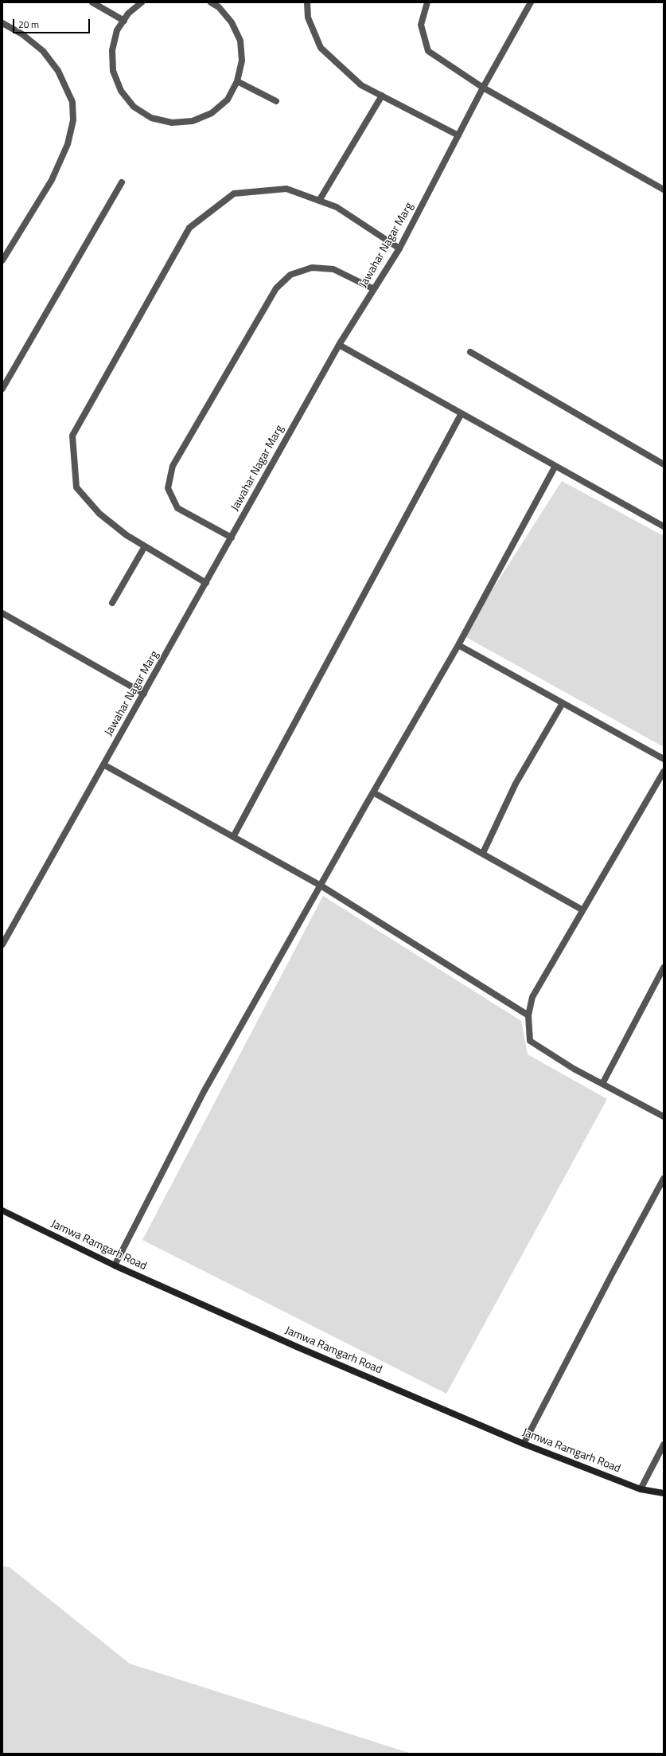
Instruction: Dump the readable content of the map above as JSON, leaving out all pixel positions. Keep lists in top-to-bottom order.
{
  "streets": {
    "main road": ["Jamwa Ramgarh Road"],
    "street": ["Jawahar Nagar Marg"]
  },
  "scale_bar": "20 m"
}
